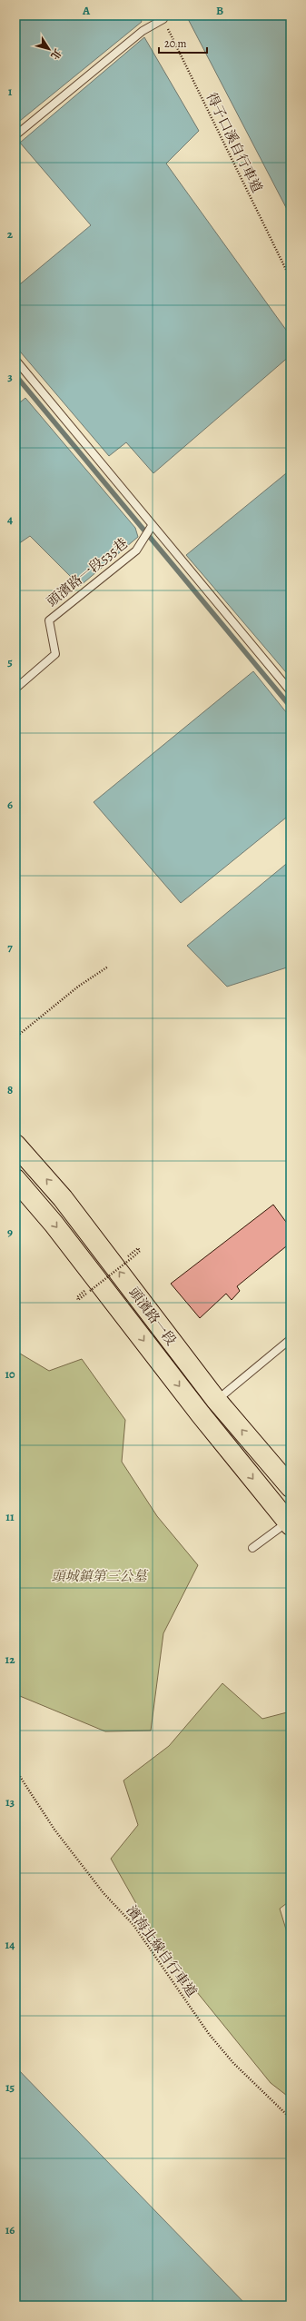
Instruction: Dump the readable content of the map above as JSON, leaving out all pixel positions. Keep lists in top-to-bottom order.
{
  "streets": {
    "main road": ["頭濱路一段"],
    "lane": ["頭濱路一段535巷"],
    "path": ["得子口溪自行車道", "濱海北線自行車道"]
  },
  "parks": ["頭城鎮第三公墓"],
  "scale_bar": "20 m",
  "north": "bottom right",
  "grid": {
    "columns": ["A", "B"],
    "rows": [
      "1",
      "2",
      "3",
      "4",
      "5",
      "6",
      "7",
      "8",
      "9",
      "10",
      "11",
      "12",
      "13",
      "14",
      "15",
      "16"
    ]
  }
}
